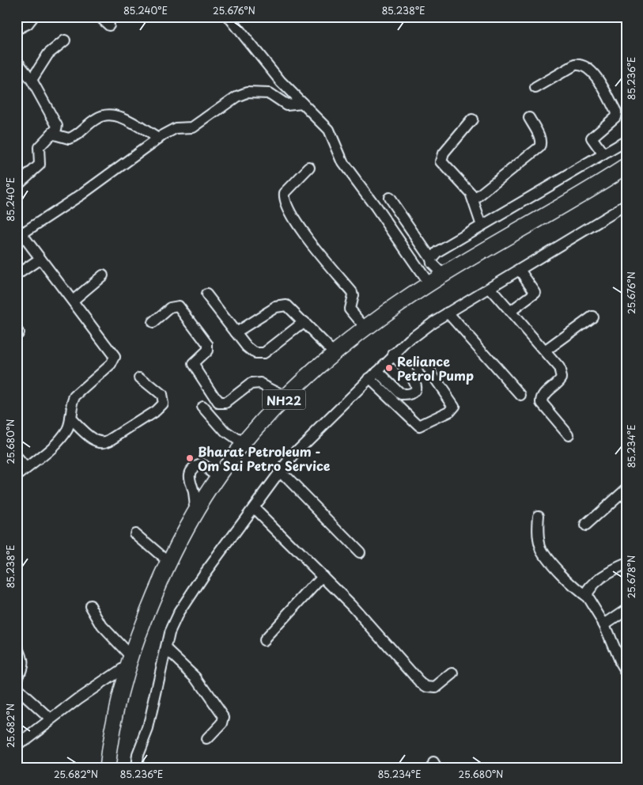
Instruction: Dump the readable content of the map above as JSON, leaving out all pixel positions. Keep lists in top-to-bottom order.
{
  "streets": {
    "highway": ["NH22"]
  },
  "places": ["Reliance Petrol Pump", "Bharat Petroleum - Om Sai Petro Service"],
  "coordinates": [
    "85.240°E",
    "25.676°N",
    "85.238°E",
    "85.236°E",
    "25.680°N",
    "85.234°E",
    "25.678°N",
    "25.682°N"
  ]
}
